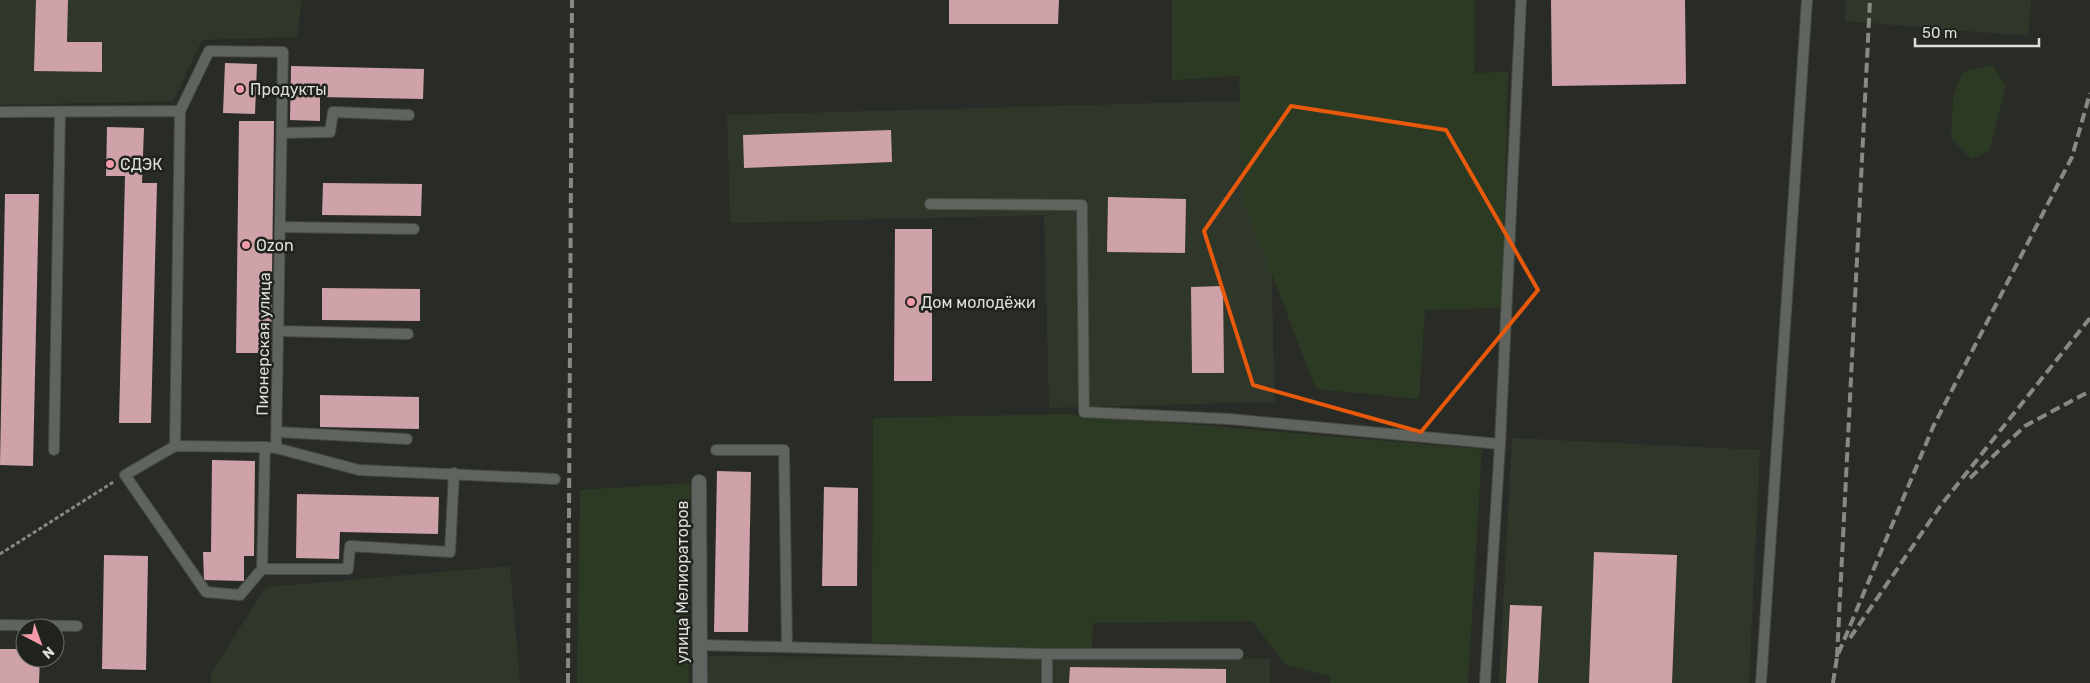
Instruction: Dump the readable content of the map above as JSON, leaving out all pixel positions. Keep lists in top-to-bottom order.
{
  "streets": {
    "street": ["улица Мелиораторов"],
    "lane": ["Пионерская улица"]
  },
  "places": [
    "Продукты",
    "СДЭК",
    "Ozon",
    "Дом молодёжи"
  ],
  "scale_bar": "50 m",
  "north": "bottom right"
}
